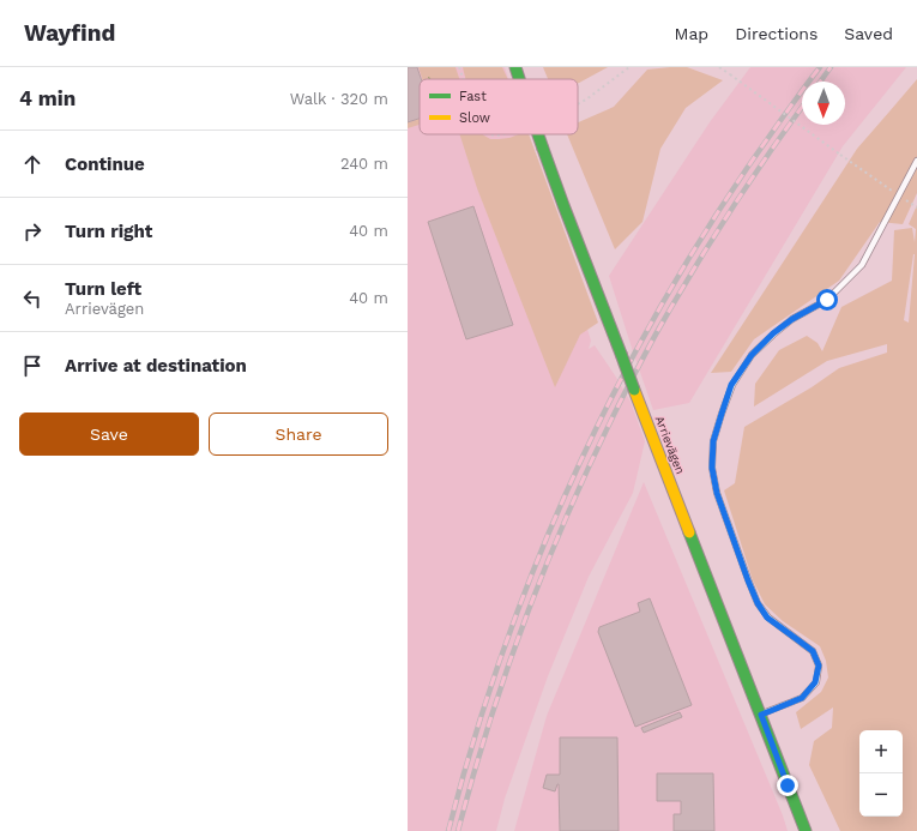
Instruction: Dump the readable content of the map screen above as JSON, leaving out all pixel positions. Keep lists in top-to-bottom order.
{
  "streets": {
    "main road": ["Arrievägen"]
  },
  "legend": ["Fast", "Slow"],
  "north": "bottom",
  "page": {
    "header": "Wayfind",
    "nav": ["Map", "Directions", "Saved"],
    "heading": ["4 min", "Walk · 320 m"],
    "list": [
      ["Continue", "240 m"],
      ["Turn right", "40 m"],
      ["Turn left", "Arrievägen", "40 m"],
      "Arrive at destination"
    ],
    "buttons": ["Save", "Share"],
    "map_buttons": ["+", "−"]
  }
}
